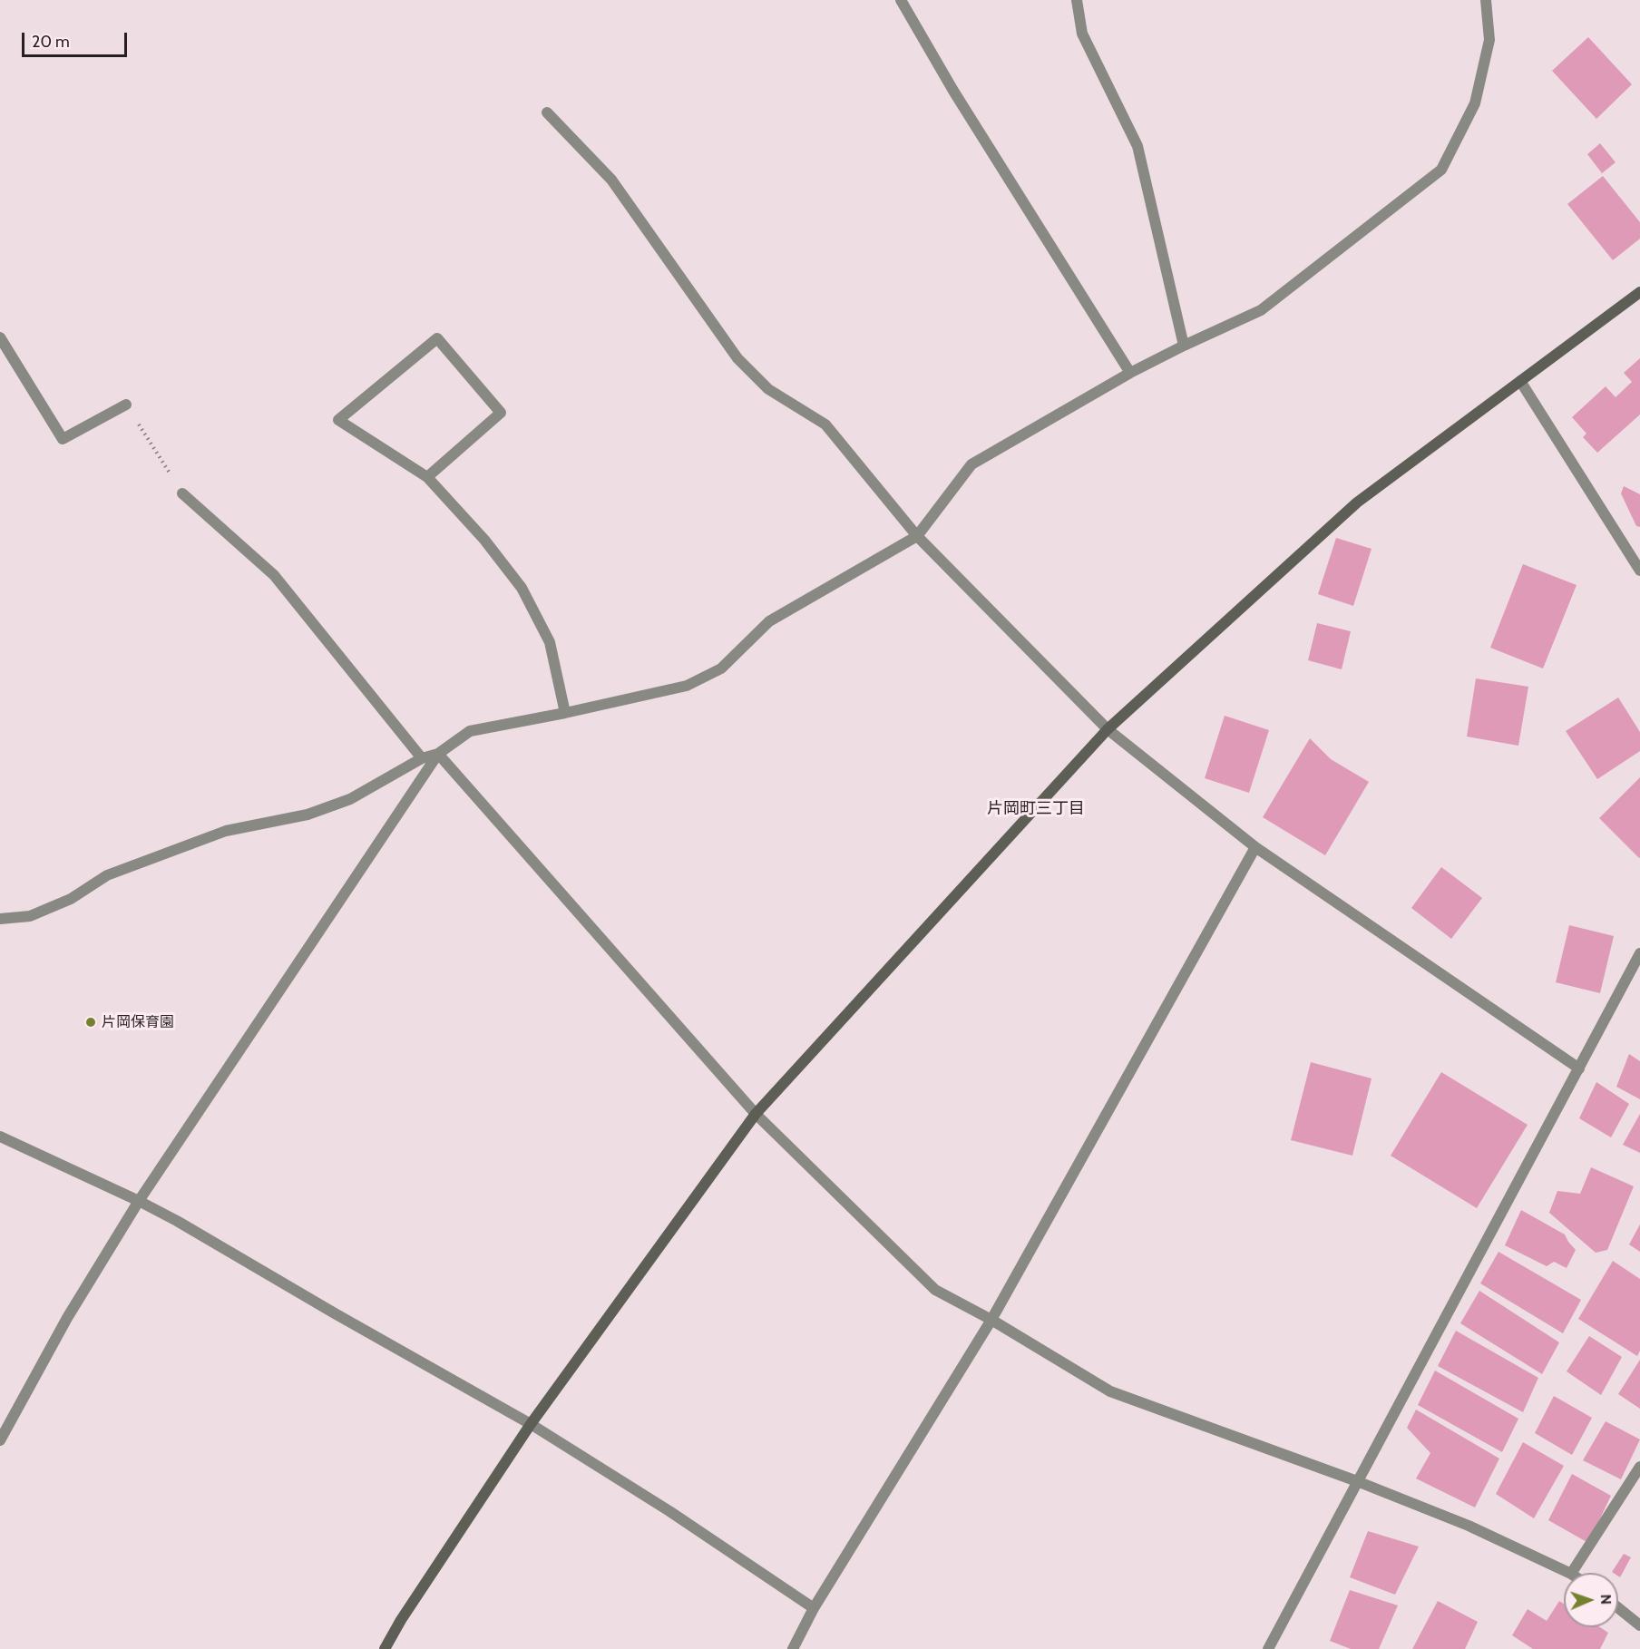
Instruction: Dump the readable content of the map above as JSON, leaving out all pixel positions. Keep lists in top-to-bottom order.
{
  "districts": ["片岡町三丁目"],
  "places": ["片岡保育園"],
  "scale_bar": "20 m",
  "north": "right"
}
